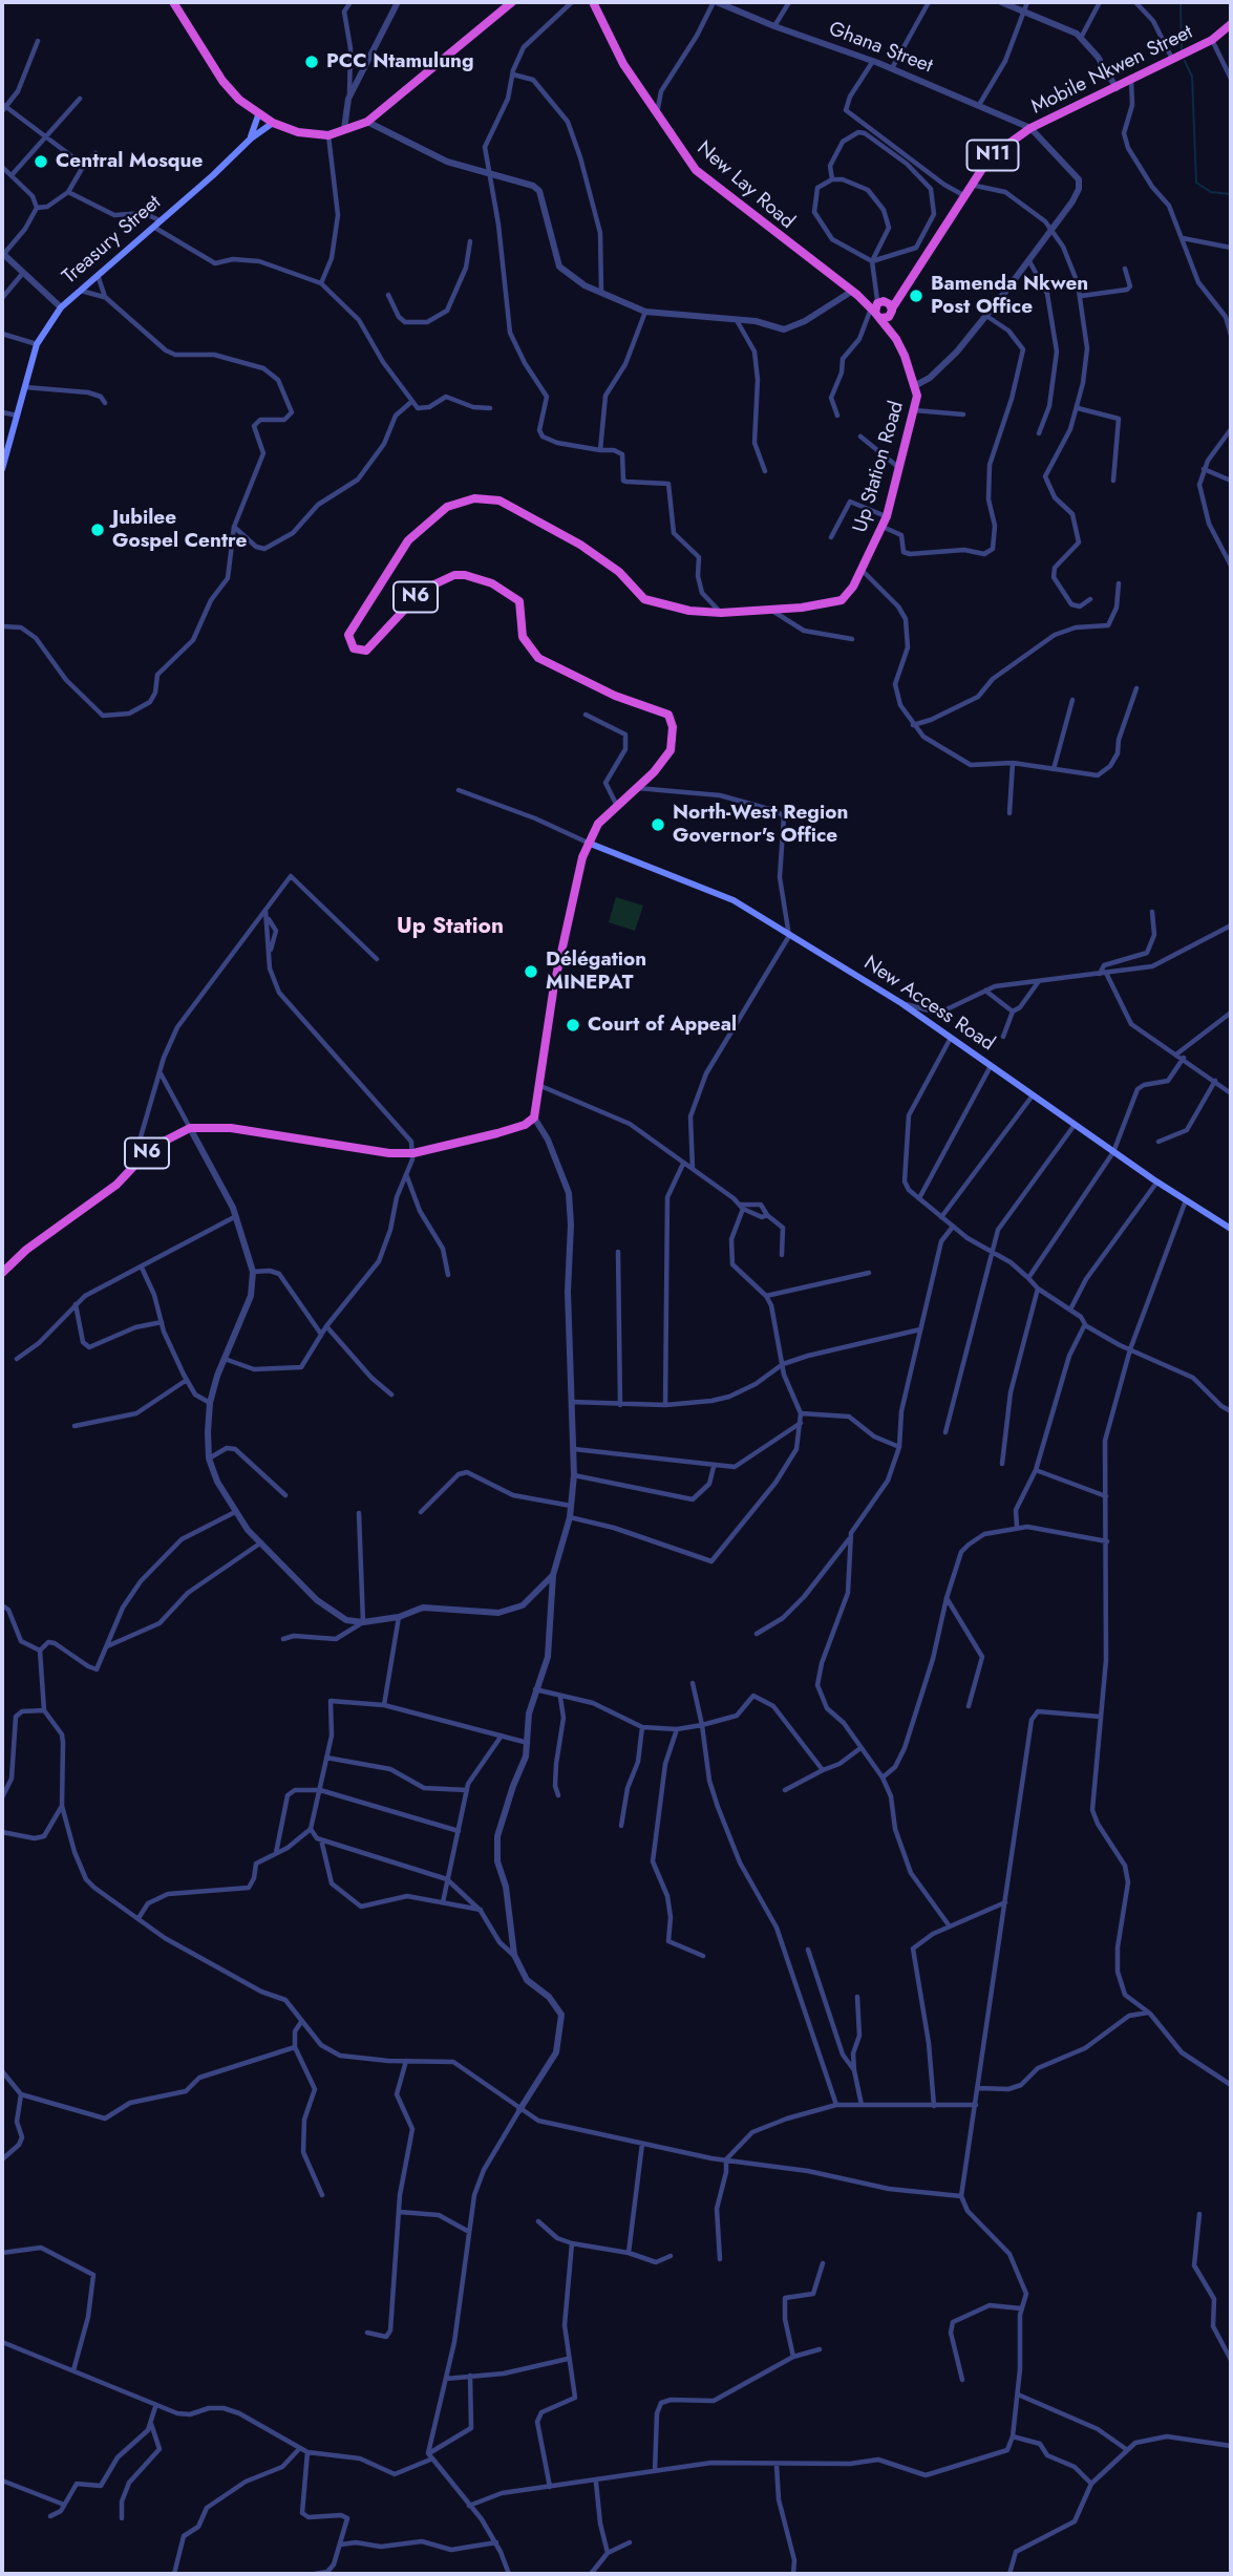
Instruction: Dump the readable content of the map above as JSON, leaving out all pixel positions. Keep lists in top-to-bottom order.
{
  "streets": {
    "highway": [
      "Mobile Nkwen Street",
      "N11",
      "New Lay Road",
      "Up Station Road",
      "N6"
    ],
    "main road": ["Treasury Street", "New Access Road"],
    "street": ["Ghana Street"]
  },
  "crossings": [
    ["Ghana Street", "Mobile Nkwen Street"],
    ["Mobile Nkwen Street", "N11"],
    ["N11", "N6"],
    ["New Lay Road", "N6"],
    ["Up Station Road", "N6"],
    ["Up Station Road", "New Access Road"]
  ],
  "districts": ["Up Station"],
  "places": [
    "PCC Ntamulung",
    "Central Mosque",
    "Bamenda Nkwen Post Office",
    "Jubilee Gospel Centre",
    "North-West Region Governor's Office",
    "Délégation MINEPAT",
    "Court of Appeal"
  ]
}
